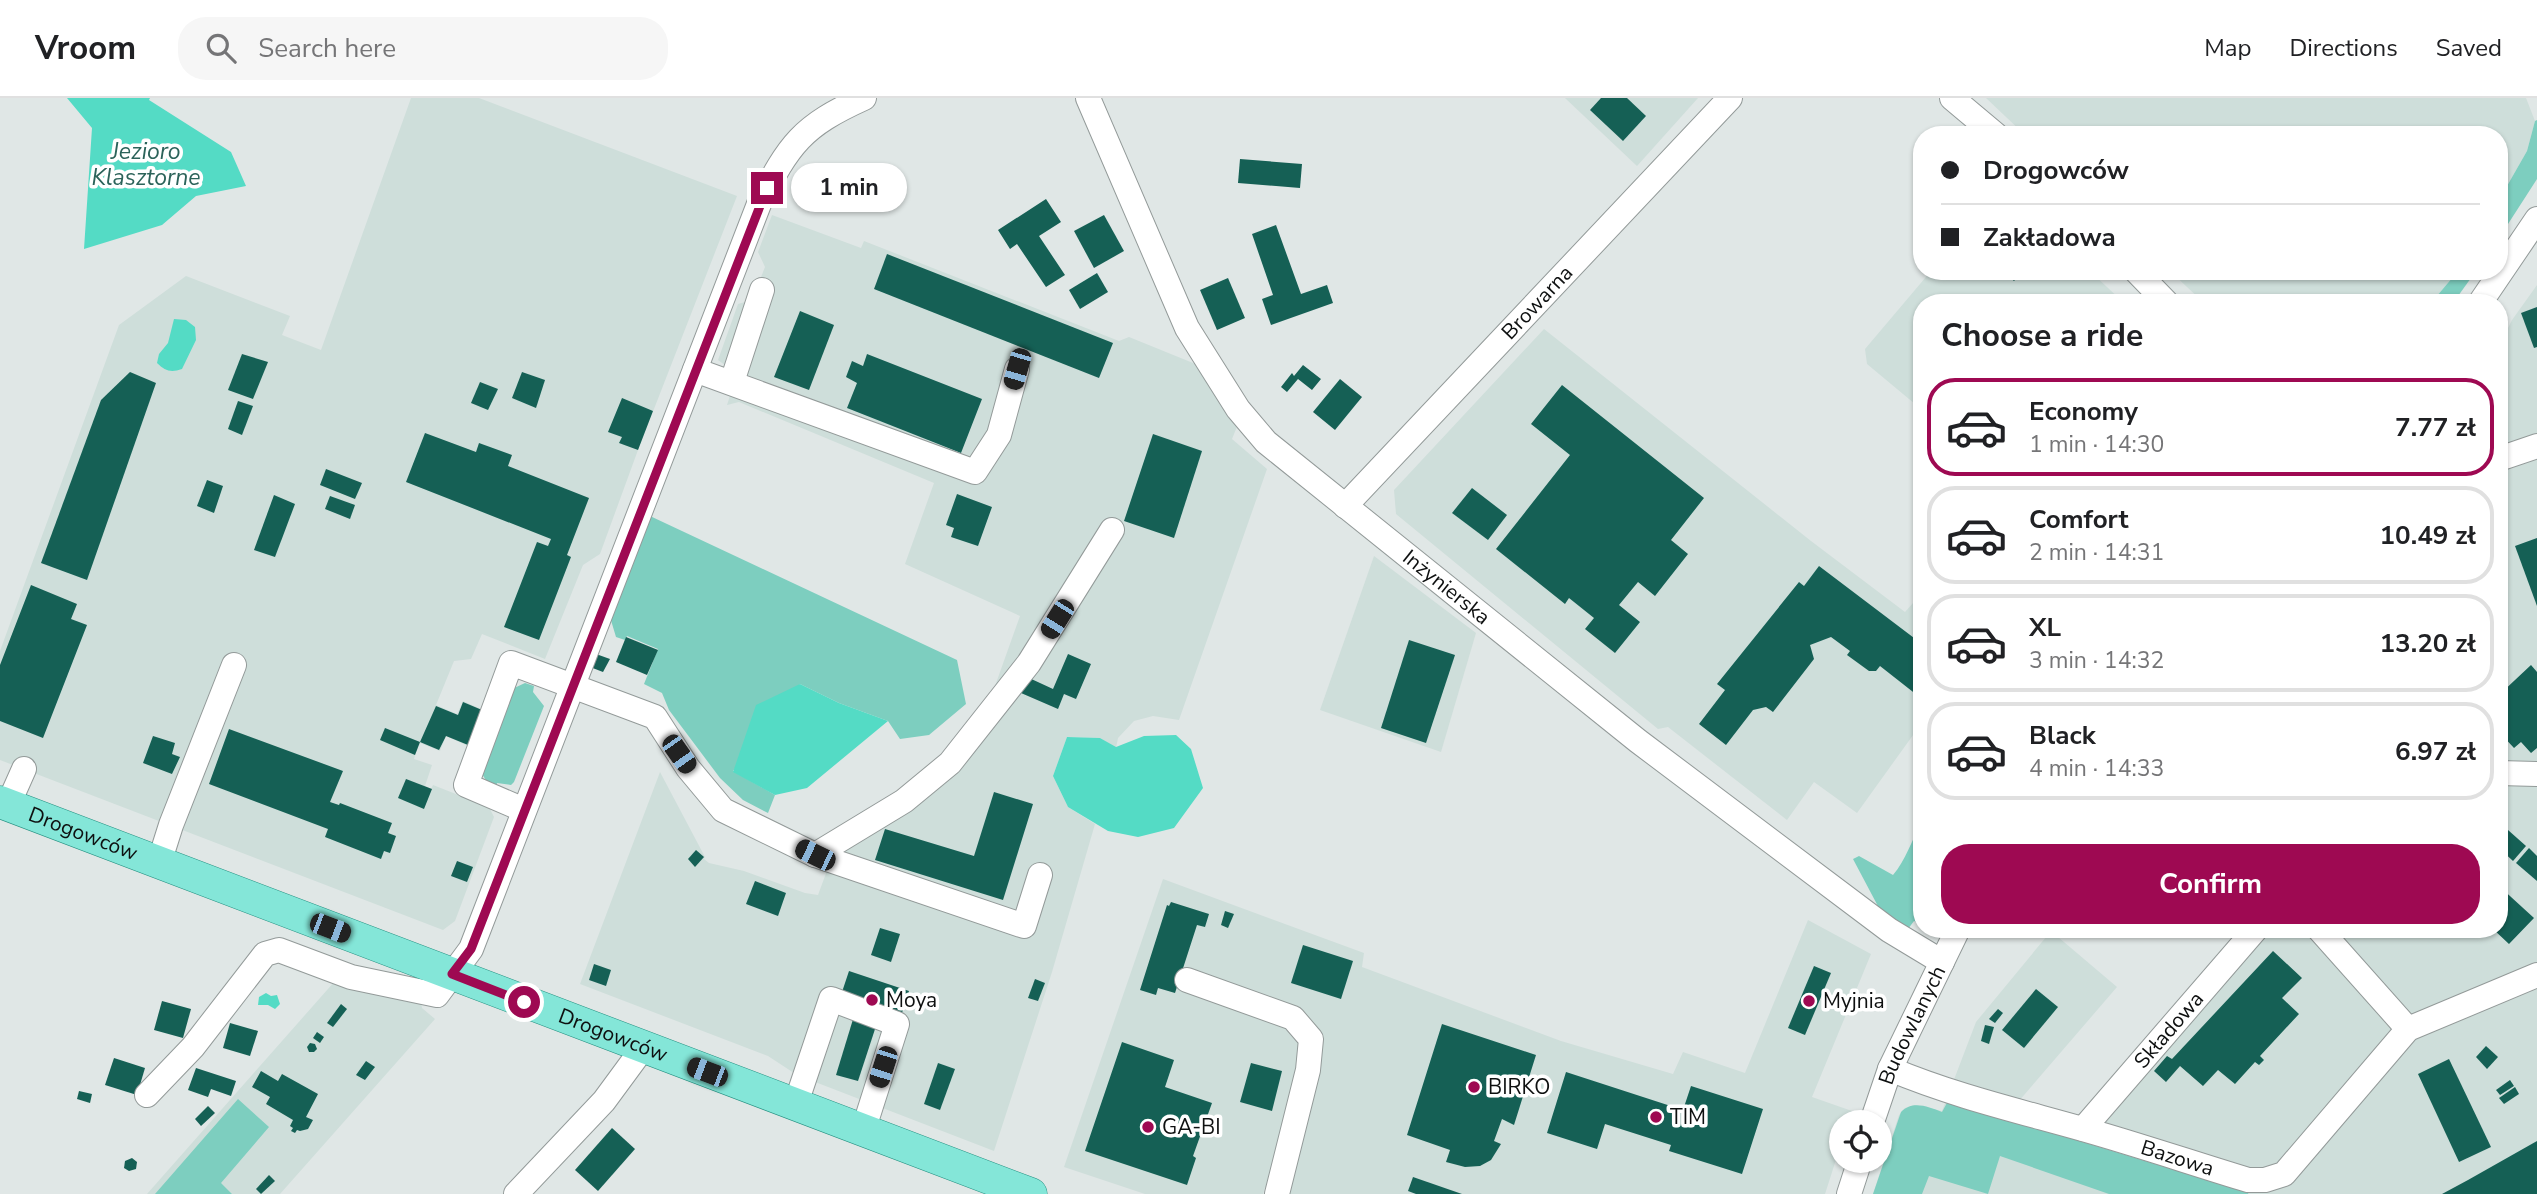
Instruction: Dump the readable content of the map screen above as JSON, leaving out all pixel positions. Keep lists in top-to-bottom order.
{
  "streets": {
    "main road": ["Drogowców"],
    "street": [
      "Browarna",
      "Inżynierska",
      "Budowlanych",
      "Składowa",
      "Bazowa"
    ]
  },
  "crossings": [
    ["Browarna", "Inżynierska"],
    ["Inżynierska", "Budowlanych"],
    ["Budowlanych", "Bazowa"],
    ["Składowa", "Bazowa"]
  ],
  "water": ["Jezioro Klasztorne"],
  "places": [
    "Moya",
    "Myjnia",
    "BIRKO",
    "TIM",
    "GA-BI"
  ],
  "page": {
    "header": "Vroom",
    "search": "Search here",
    "nav": ["Map", "Directions", "Saved"],
    "banner": ["Drogowców", "Zakładowa"],
    "bubble": "1 min",
    "heading": "Choose a ride",
    "list": [
      {
        "name": "Economy",
        "note": "1 min · 14:30",
        "value": "7.77 zł"
      },
      {
        "name": "Comfort",
        "note": "2 min · 14:31",
        "value": "10.49 zł"
      },
      {
        "name": "XL",
        "note": "3 min · 14:32",
        "value": "13.20 zł"
      },
      {
        "name": "Black",
        "note": "4 min · 14:33",
        "value": "6.97 zł"
      }
    ],
    "buttons": "Confirm"
  }
}
